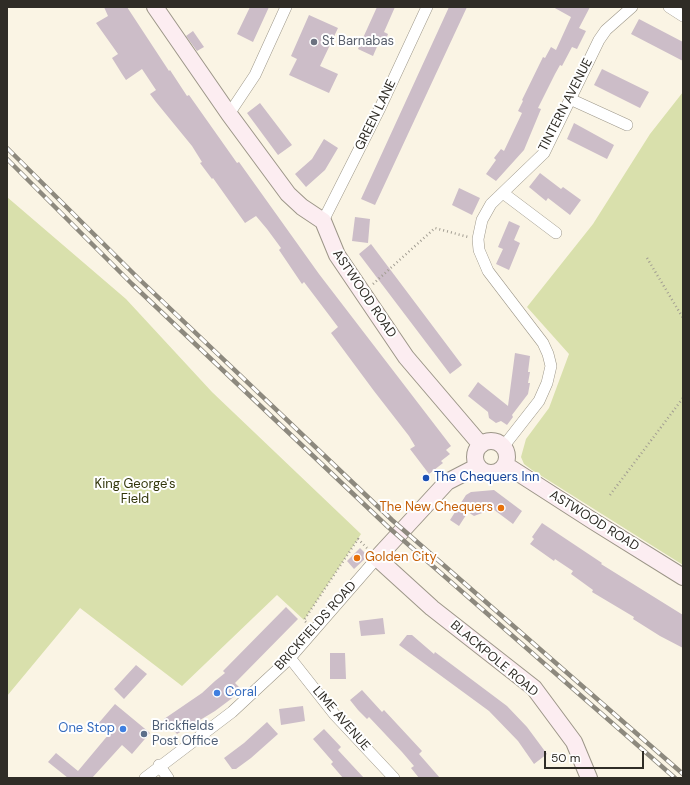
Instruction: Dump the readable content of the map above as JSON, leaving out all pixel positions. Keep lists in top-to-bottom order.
{
  "streets": {
    "main road": ["ASTWOOD ROAD", "BRICKFIELDS ROAD", "BLACKPOLE ROAD"],
    "street": ["TINTERN AVENUE", "GREEN LANE", "LIME AVENUE"]
  },
  "crossings": [
    ["TINTERN AVENUE", "ASTWOOD ROAD"],
    ["TINTERN AVENUE", "BRICKFIELDS ROAD"],
    ["GREEN LANE", "ASTWOOD ROAD"],
    ["ASTWOOD ROAD", "BRICKFIELDS ROAD"],
    ["BRICKFIELDS ROAD", "BLACKPOLE ROAD"],
    ["BRICKFIELDS ROAD", "LIME AVENUE"]
  ],
  "parks": ["King George's Field"],
  "places": [
    "St Barnabas",
    "The Chequers Inn",
    "The New Chequers",
    "Golden City",
    "Coral",
    "One Stop",
    "Brickfields Post Office"
  ],
  "scale_bar": "50 m"
}
